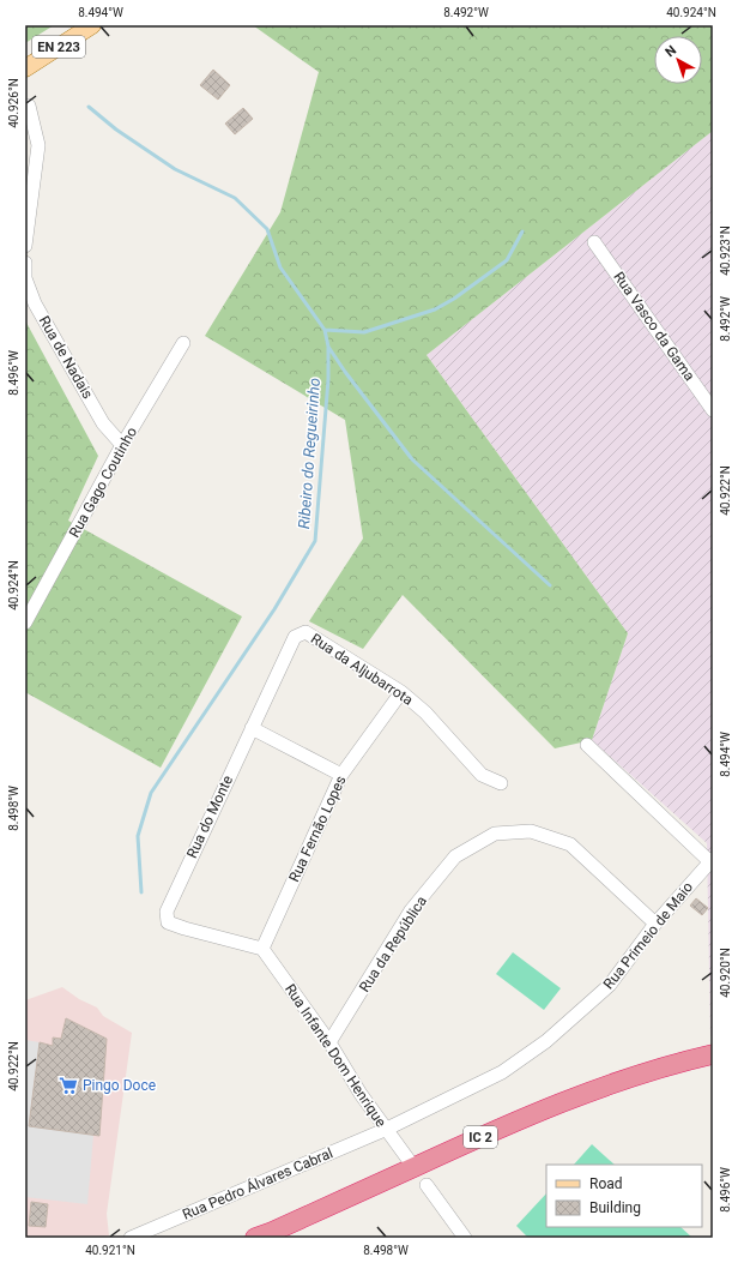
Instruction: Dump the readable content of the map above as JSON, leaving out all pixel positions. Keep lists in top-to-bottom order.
{
  "streets": {
    "highway": ["IC 2"],
    "main road": ["EN 223"],
    "street": [
      "Rua Vasco da Gama",
      "Rua de Nadais",
      "Rua Gago Coutinho",
      "Rua da Aljubarrota",
      "Rua do Monte",
      "Rua Fernão Lopes",
      "Rua Primeio de Maio",
      "Rua da República",
      "Rua Infante Dom Henrique",
      "Rua Pedro Álvares Cabral"
    ]
  },
  "crossings": [
    ["Rua de Nadais", "Rua Gago Coutinho"],
    ["Rua da Aljubarrota", "Rua do Monte"],
    ["Rua da Aljubarrota", "Rua Fernão Lopes"],
    ["Rua do Monte", "Rua Fernão Lopes"],
    ["Rua do Monte", "Rua Infante Dom Henrique"],
    ["Rua Fernão Lopes", "Rua Infante Dom Henrique"],
    ["Rua Primeio de Maio", "Rua da República"],
    ["Rua Primeio de Maio", "Rua Infante Dom Henrique"],
    ["Rua Primeio de Maio", "Rua Pedro Álvares Cabral"],
    ["Rua da República", "Rua Infante Dom Henrique"],
    ["Rua Infante Dom Henrique", "Rua Pedro Álvares Cabral"]
  ],
  "water": ["Ribeiro do Regueirinho"],
  "places": {
    "supermarket": ["Pingo Doce"]
  },
  "legend": ["Road", "Building"],
  "north": "top left",
  "coordinates": [
    "8.494°W",
    "8.492°W",
    "40.924°N",
    "40.926°N",
    "40.923°N",
    "8.496°W",
    "40.922°N",
    "8.498°W",
    "40.920°N",
    "40.921°N"
  ]
}
